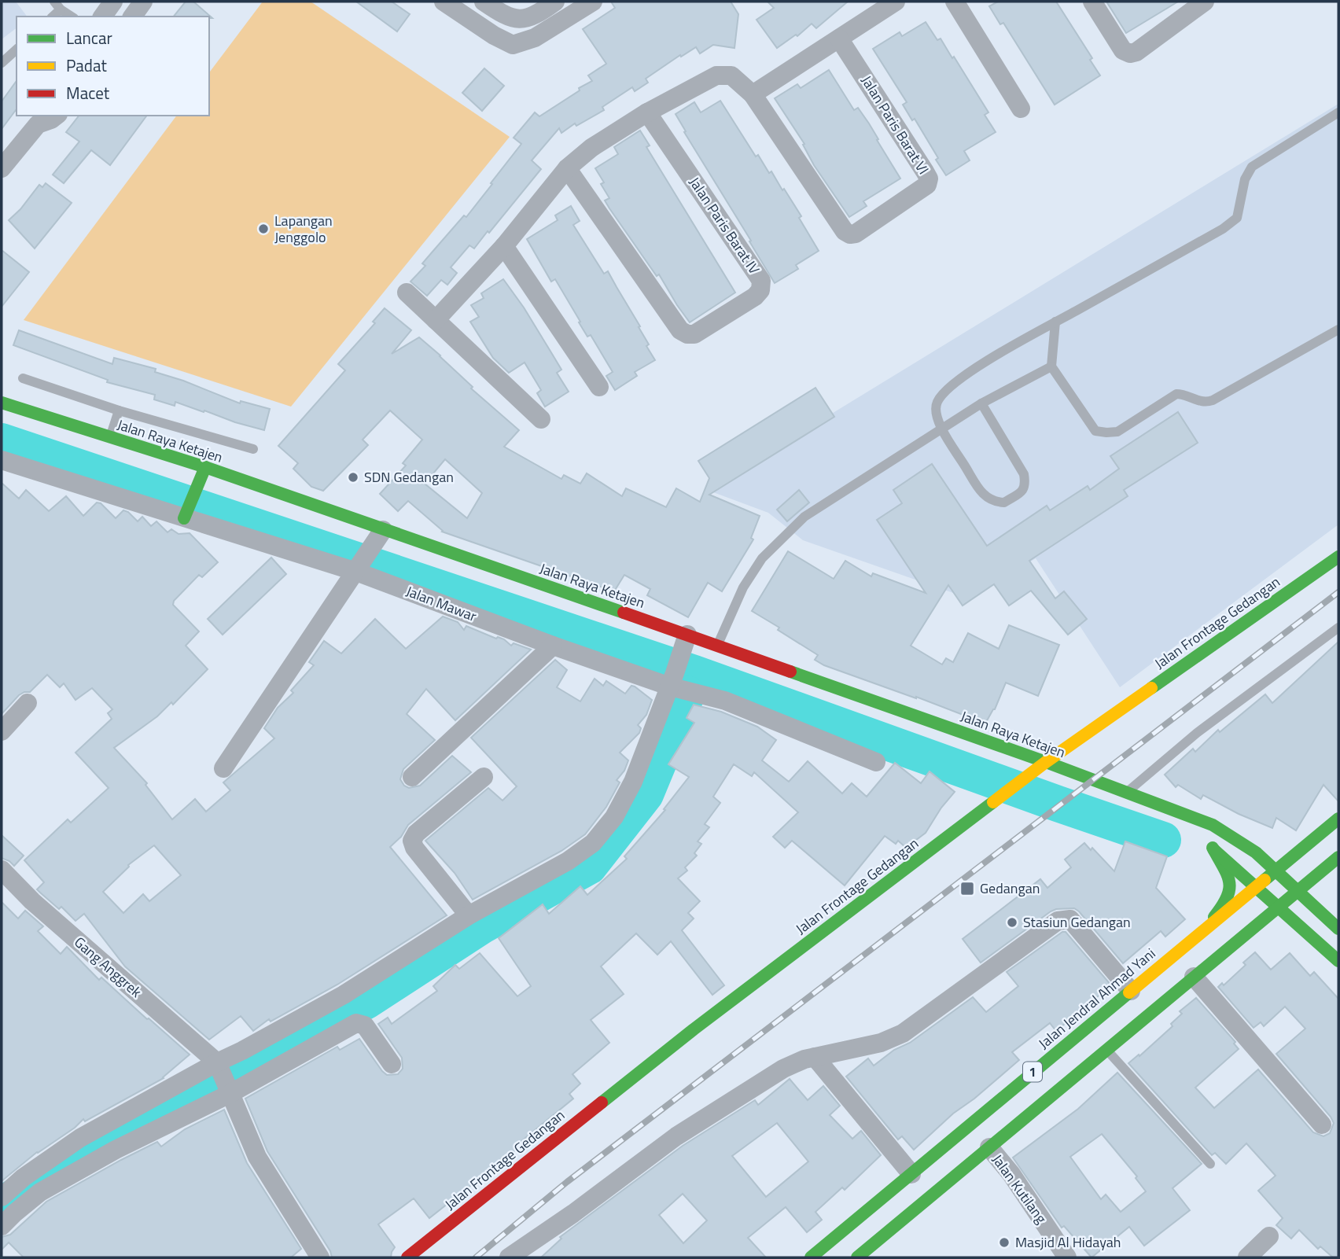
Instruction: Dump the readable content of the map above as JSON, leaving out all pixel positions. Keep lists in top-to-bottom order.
{
  "streets": {
    "main road": [
      "Jalan Raya Ketajen",
      "Jalan Frontage Gedangan",
      "Jalan Jendral Ahmad Yani",
      "1"
    ],
    "street": [
      "Jalan Paris Barat VI",
      "Jalan Paris Barat IV",
      "Jalan Mawar",
      "Gang Anggrek",
      "Jalan Kutilang"
    ]
  },
  "crossings": [
    ["Jalan Raya Ketajen", "Jalan Frontage Gedangan"],
    ["Jalan Raya Ketajen", "Jalan Jendral Ahmad Yani"],
    ["Jalan Raya Ketajen", "1"],
    ["Jalan Jendral Ahmad Yani", "1"],
    ["1", "Jalan Kutilang"]
  ],
  "places": {
    "other": [
      "Lapangan Jenggolo",
      "SDN Gedangan",
      "Stasiun Gedangan",
      "Masjid Al Hidayah"
    ],
    "transit": ["Gedangan"]
  },
  "legend": ["Lancar", "Padat", "Macet"]
}
